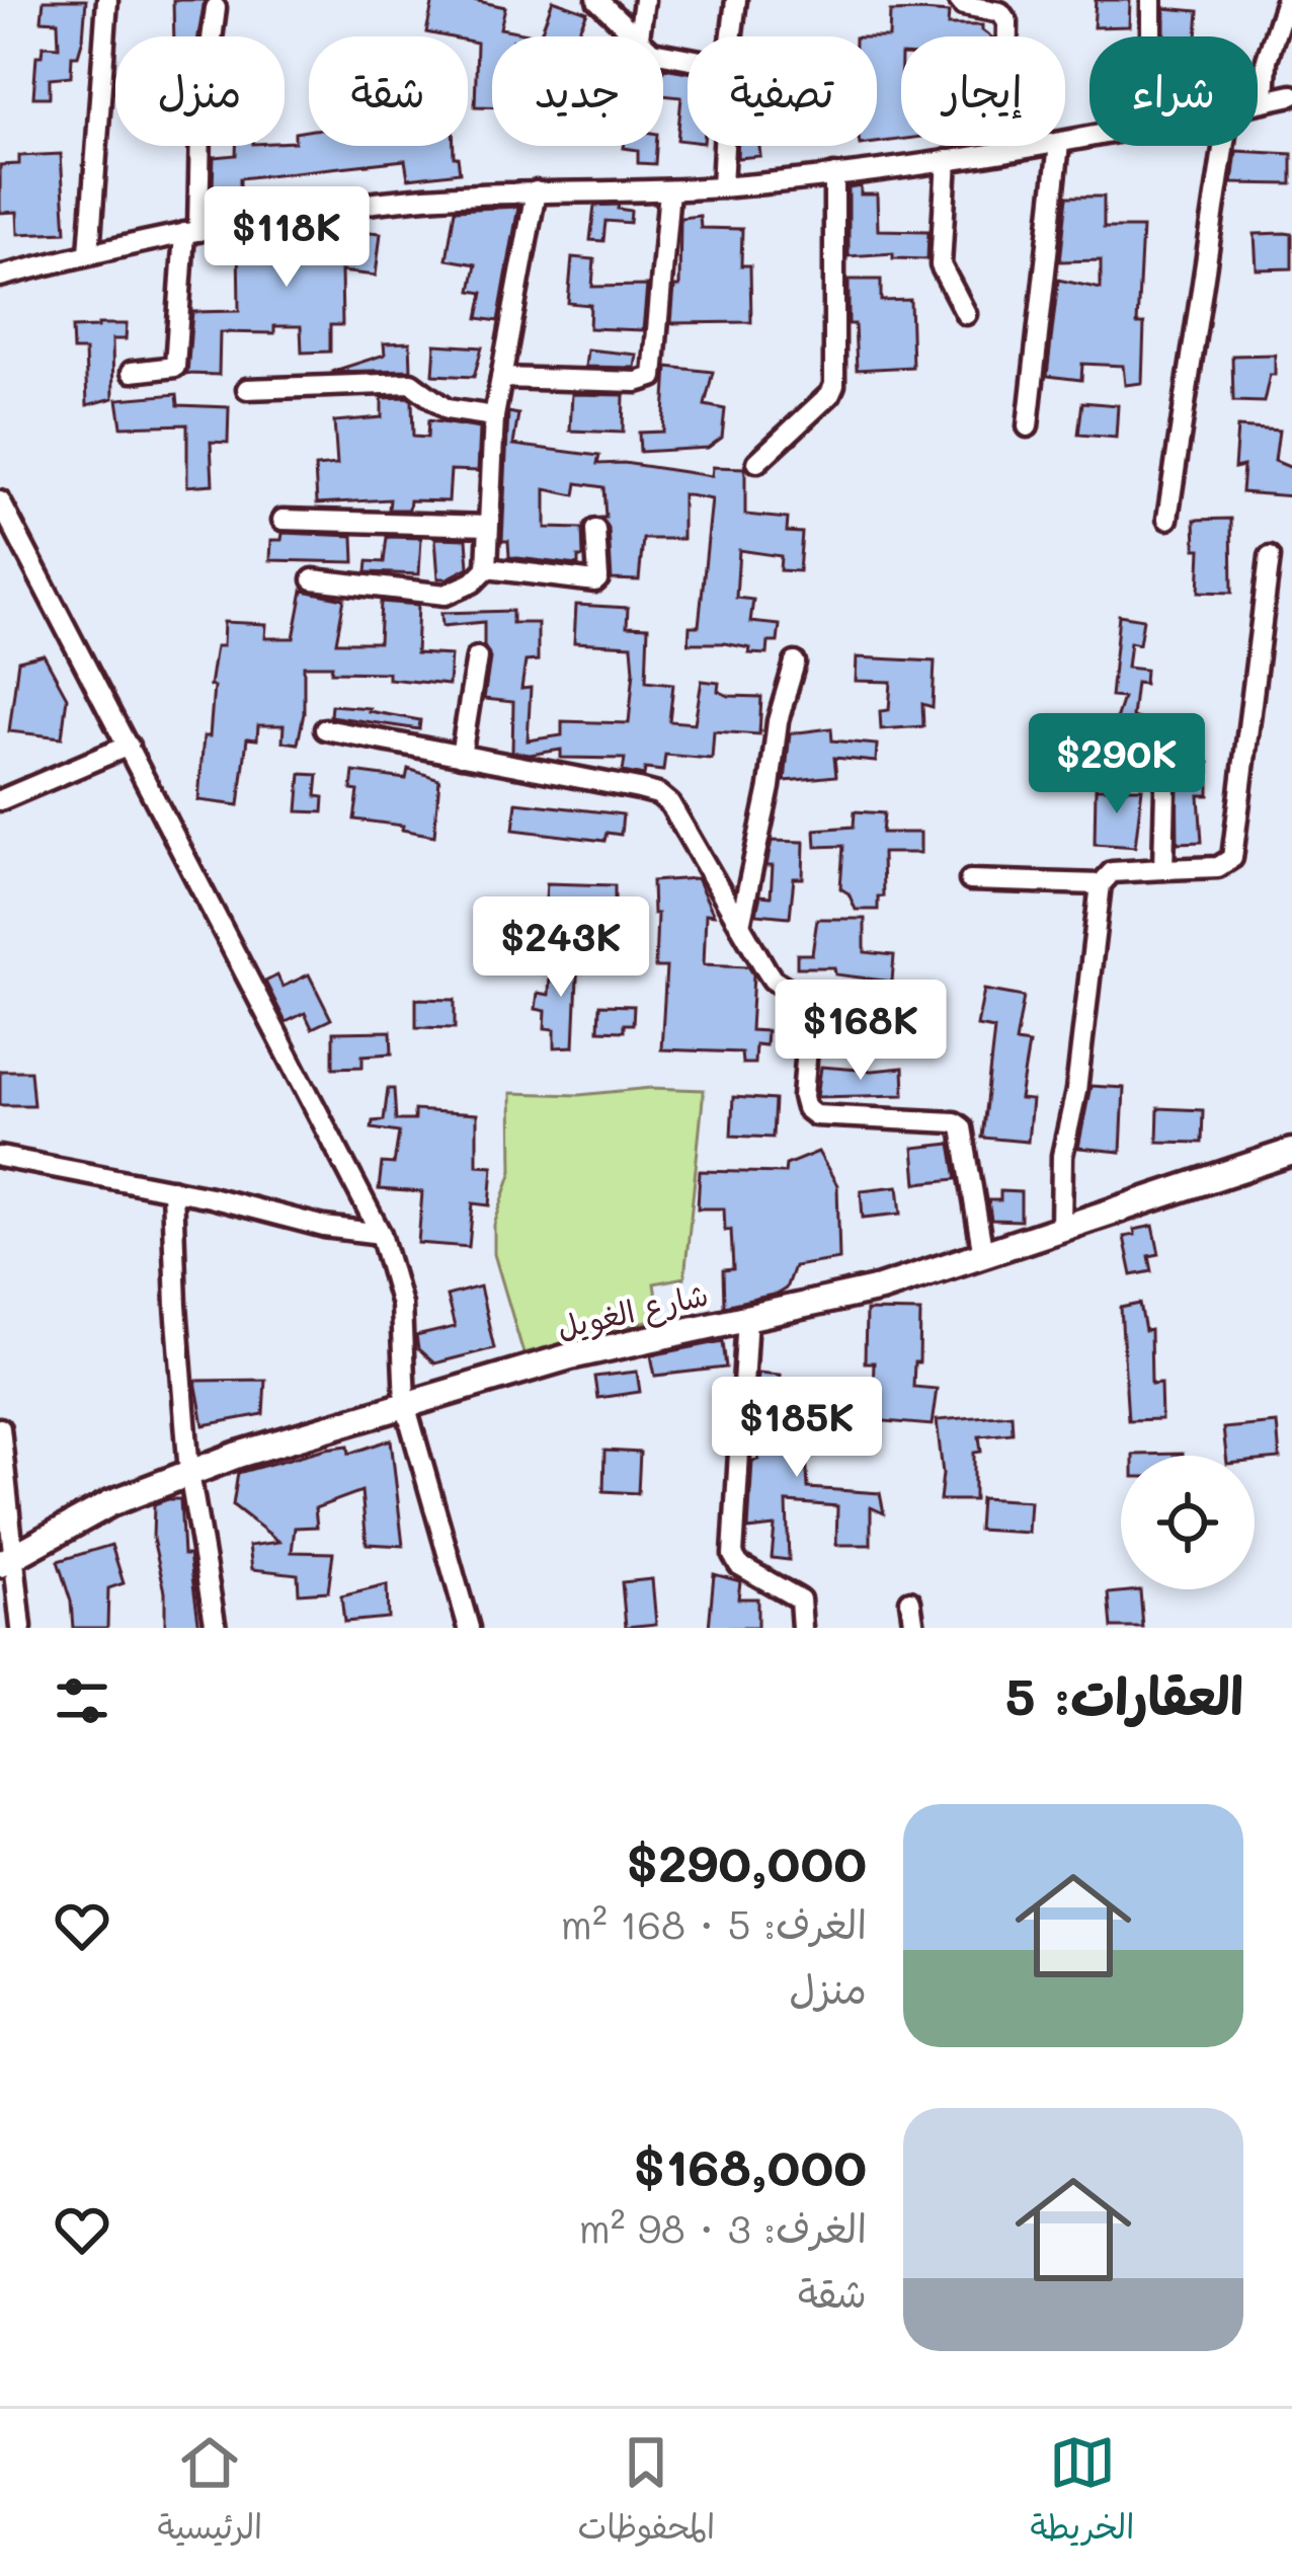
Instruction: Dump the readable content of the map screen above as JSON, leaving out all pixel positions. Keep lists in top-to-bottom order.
{
  "streets": {
    "street": ["شارع الغويل"]
  },
  "page": {
    "chip": [
      "شراء",
      "إيجار",
      "تصفية",
      "جديد",
      "شقة",
      "منزل"
    ],
    "price": [
      "$118K",
      "$290K",
      "$243K",
      "$168K",
      "$185K"
    ],
    "heading": "العقارات: 5",
    "list": [
      {
        "name": "$290,000",
        "note": "الغرف: 5 · 168 m² · منزل"
      },
      {
        "name": "$168,000",
        "note": "الغرف: 3 · 98 m² · شقة"
      }
    ],
    "tabs": ["الخريطة", "المحفوظات", "الرئيسية"]
  }
}
